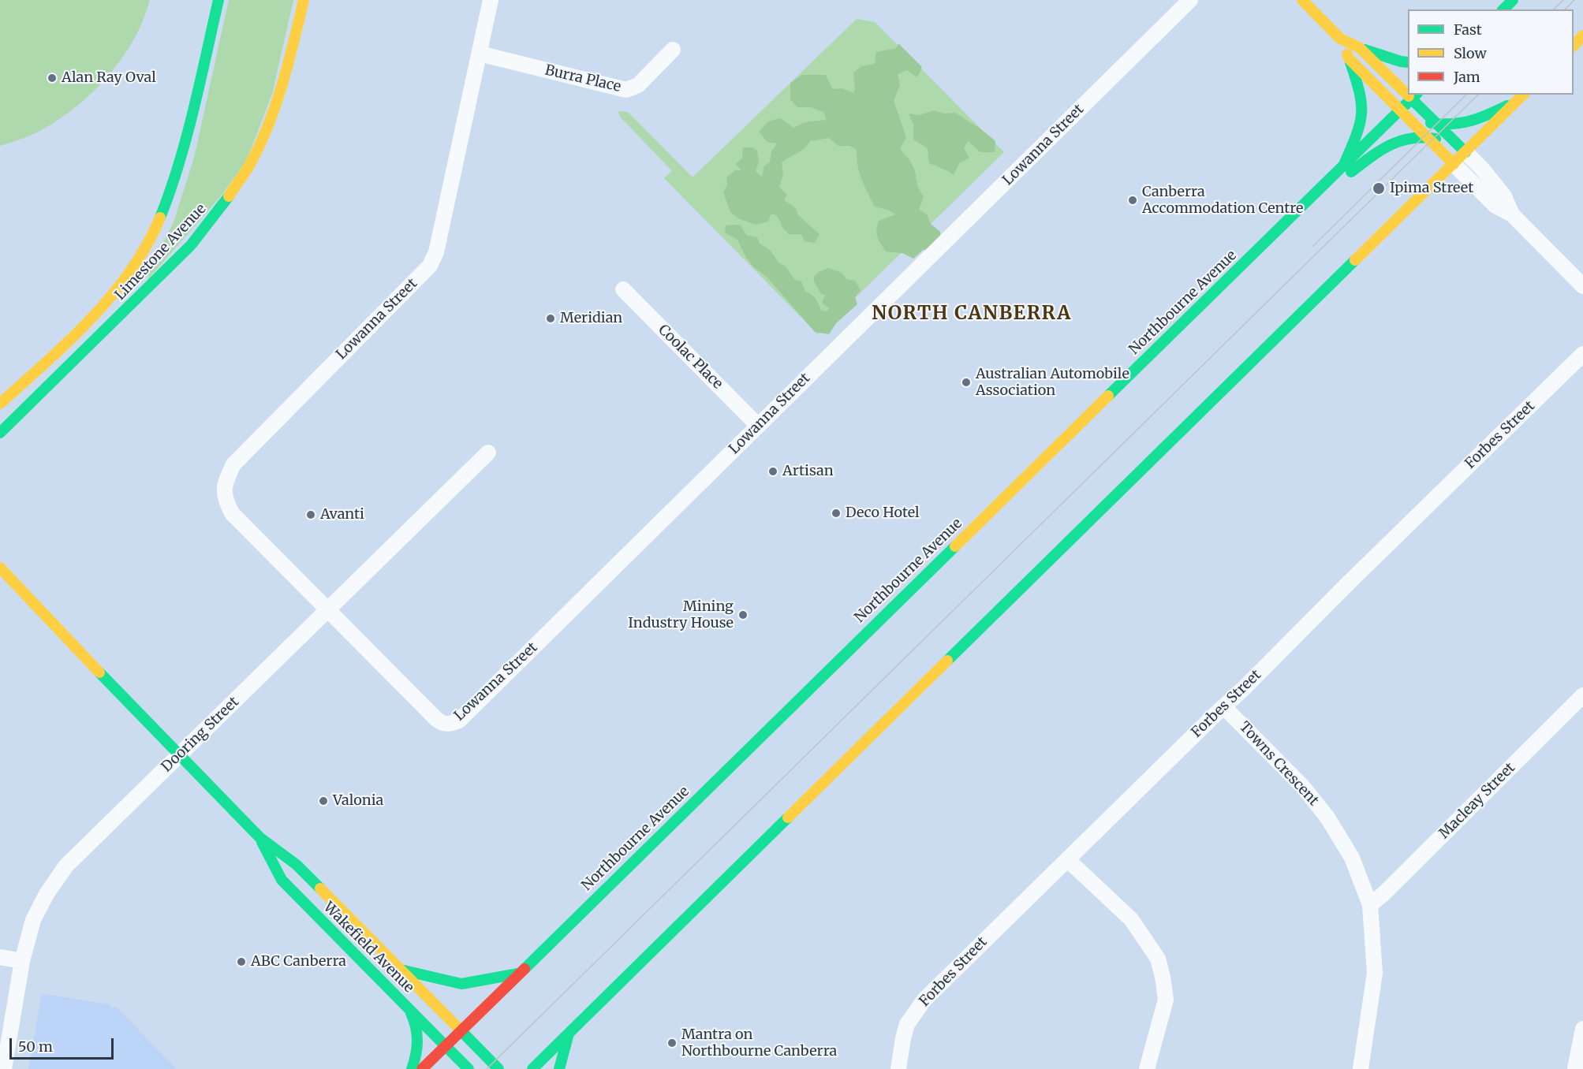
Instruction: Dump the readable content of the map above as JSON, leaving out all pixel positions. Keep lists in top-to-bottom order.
{
  "streets": {
    "main road": ["Limestone Avenue", "Northbourne Avenue", "Wakefield Avenue"],
    "street": [
      "Burra Place",
      "Lowanna Street",
      "Coolac Place",
      "Forbes Street",
      "Dooring Street",
      "Towns Crescent",
      "Macleay Street"
    ]
  },
  "crossings": [
    ["Burra Place", "Lowanna Street"],
    ["Lowanna Street", "Coolac Place"],
    ["Lowanna Street", "Dooring Street"],
    ["Northbourne Avenue", "Wakefield Avenue"],
    ["Forbes Street", "Towns Crescent"],
    ["Dooring Street", "Wakefield Avenue"],
    ["Towns Crescent", "Macleay Street"]
  ],
  "districts": ["NORTH CANBERRA"],
  "places": [
    "Alan Ray Oval",
    "Ipima Street",
    "Canberra Accommodation Centre",
    "Meridian",
    "Australian Automobile Association",
    "Artisan",
    "Deco Hotel",
    "Avanti",
    "Mining Industry House",
    "Valonia",
    "ABC Canberra",
    "Mantra on Northbourne Canberra"
  ],
  "legend": ["Fast", "Slow", "Jam"],
  "scale_bar": "50 m"
}
